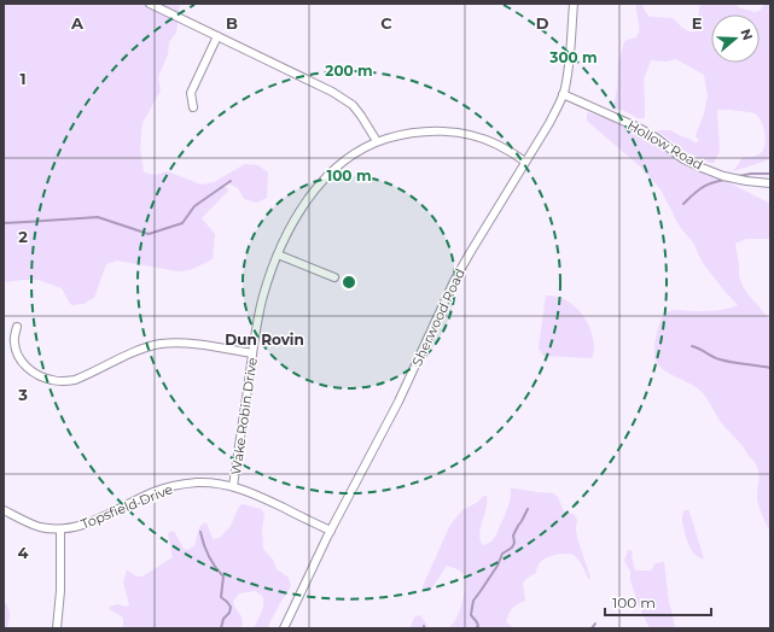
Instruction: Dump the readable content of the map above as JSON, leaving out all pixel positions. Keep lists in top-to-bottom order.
{
  "streets": {
    "street": [
      "Hollow Road",
      "Sherwood Road",
      "Wake Robin Drive",
      "Topsfield Drive"
    ]
  },
  "crossings": [
    ["Hollow Road", "Sherwood Road"],
    ["Sherwood Road", "Wake Robin Drive"],
    ["Sherwood Road", "Topsfield Drive"],
    ["Wake Robin Drive", "Topsfield Drive"]
  ],
  "districts": ["Dun Rovin"],
  "scale_bar": "100 m",
  "north": "right",
  "grid": {
    "columns": [
      "A",
      "B",
      "C",
      "D",
      "E"
    ],
    "rows": [
      "1",
      "2",
      "3",
      "4"
    ]
  },
  "rings": ["300 m", "200 m", "100 m"]
}
